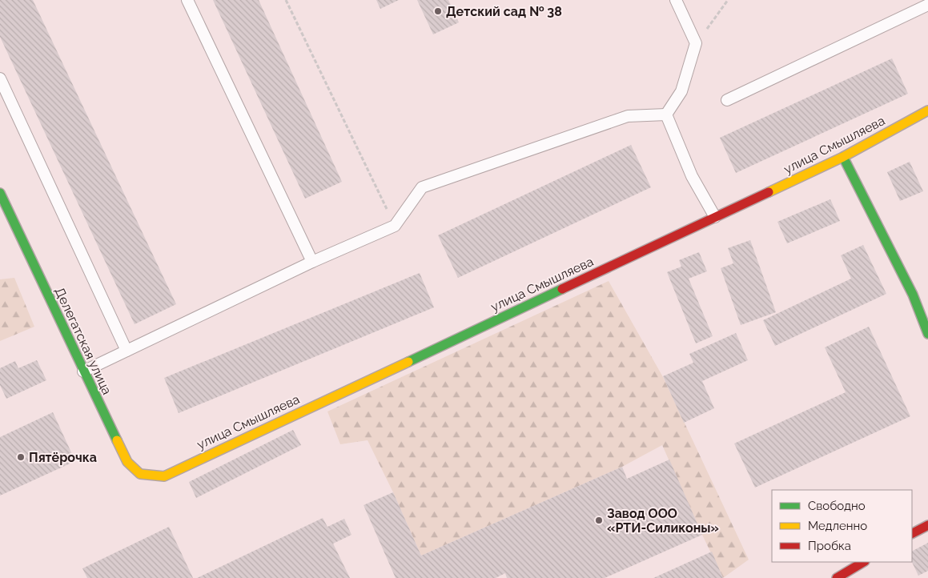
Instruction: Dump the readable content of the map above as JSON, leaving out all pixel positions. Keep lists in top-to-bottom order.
{
  "streets": {
    "street": ["улица Смышляева", "Делегатская улица"]
  },
  "crossings": [
    ["улица Смышляева", "Делегатская улица"]
  ],
  "places": ["Детский сад № 38", "Пятёрочка", "Завод ООО «РТИ-Силиконы»"],
  "legend": ["Свободно", "Медленно", "Пробка"]
}
